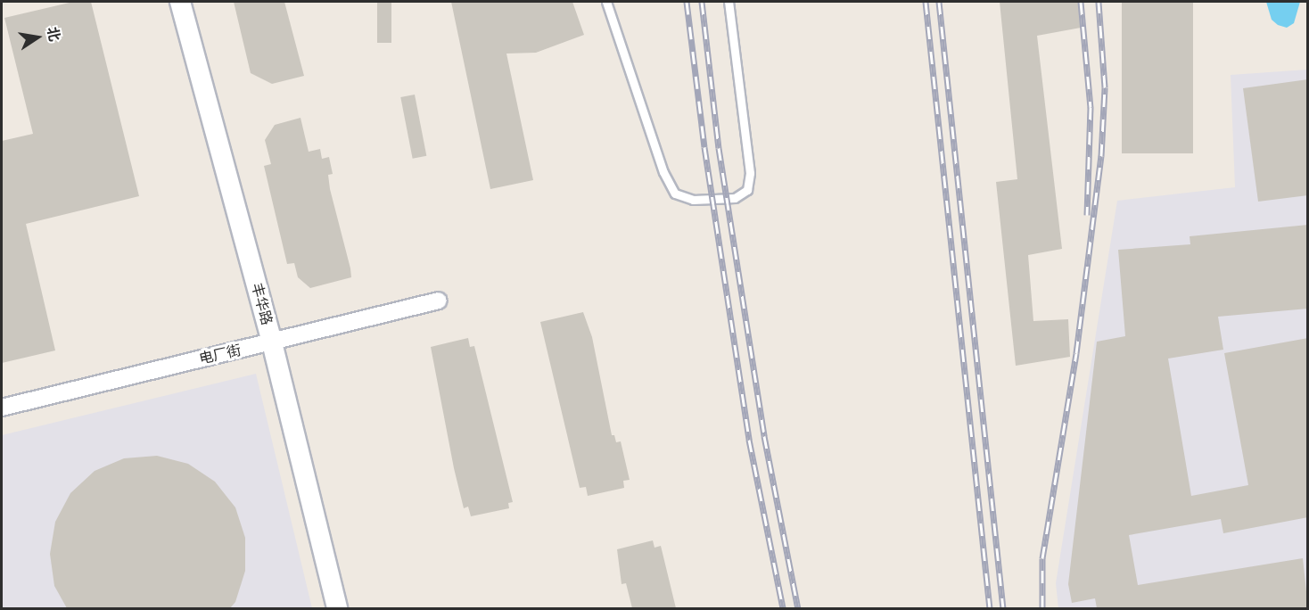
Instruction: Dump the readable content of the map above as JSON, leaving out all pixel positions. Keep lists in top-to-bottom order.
{
  "streets": {
    "street": ["丰华路", "电厂街"]
  },
  "crossings": [
    ["丰华路", "电厂街"]
  ],
  "north": "right"
}
